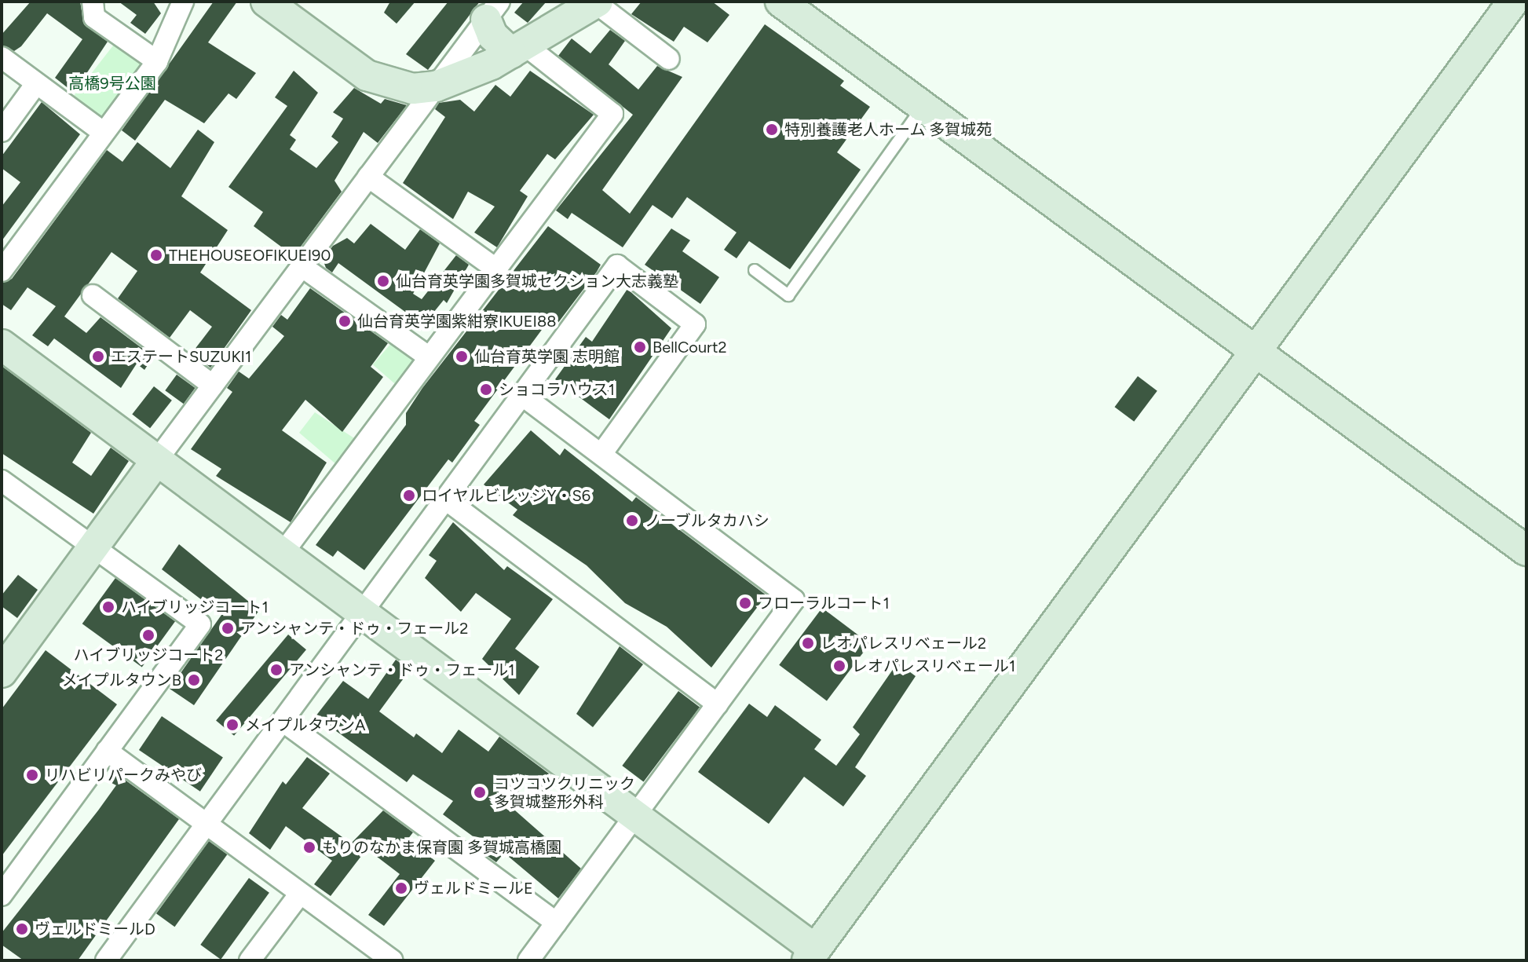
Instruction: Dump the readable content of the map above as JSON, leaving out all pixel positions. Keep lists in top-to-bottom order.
{
  "parks": ["高橋9号公園"],
  "places": [
    "特別養護老人ホーム 多賀城苑",
    "THEHOUSEOFIKUEI90",
    "仙台育英学園多賀城セクション大志義塾",
    "仙台育英学園紫紺寮IKUEI88",
    "BellCourt2",
    "エステートSUZUKI1",
    "仙台育英学園 志明館",
    "ショコラハウス1",
    "ロイヤルビレッジY・S6",
    "ノーブルタカハシ",
    "フローラルコート1",
    "ハイブリッジコート1",
    "アンシャンテ・ドゥ・フェール2",
    "ハイブリッジコート2",
    "レオパレスリベェール2",
    "レオパレスリベェール1",
    "アンシャンテ・ドゥ・フェール1",
    "メイプルタウンB",
    "メイプルタウンA",
    "リハビリパークみやび",
    "コツコツクリニック 多賀城整形外科",
    "もりのなかま保育園 多賀城高橋園",
    "ヴェルドミールE",
    "ヴェルドミールD"
  ]
}
